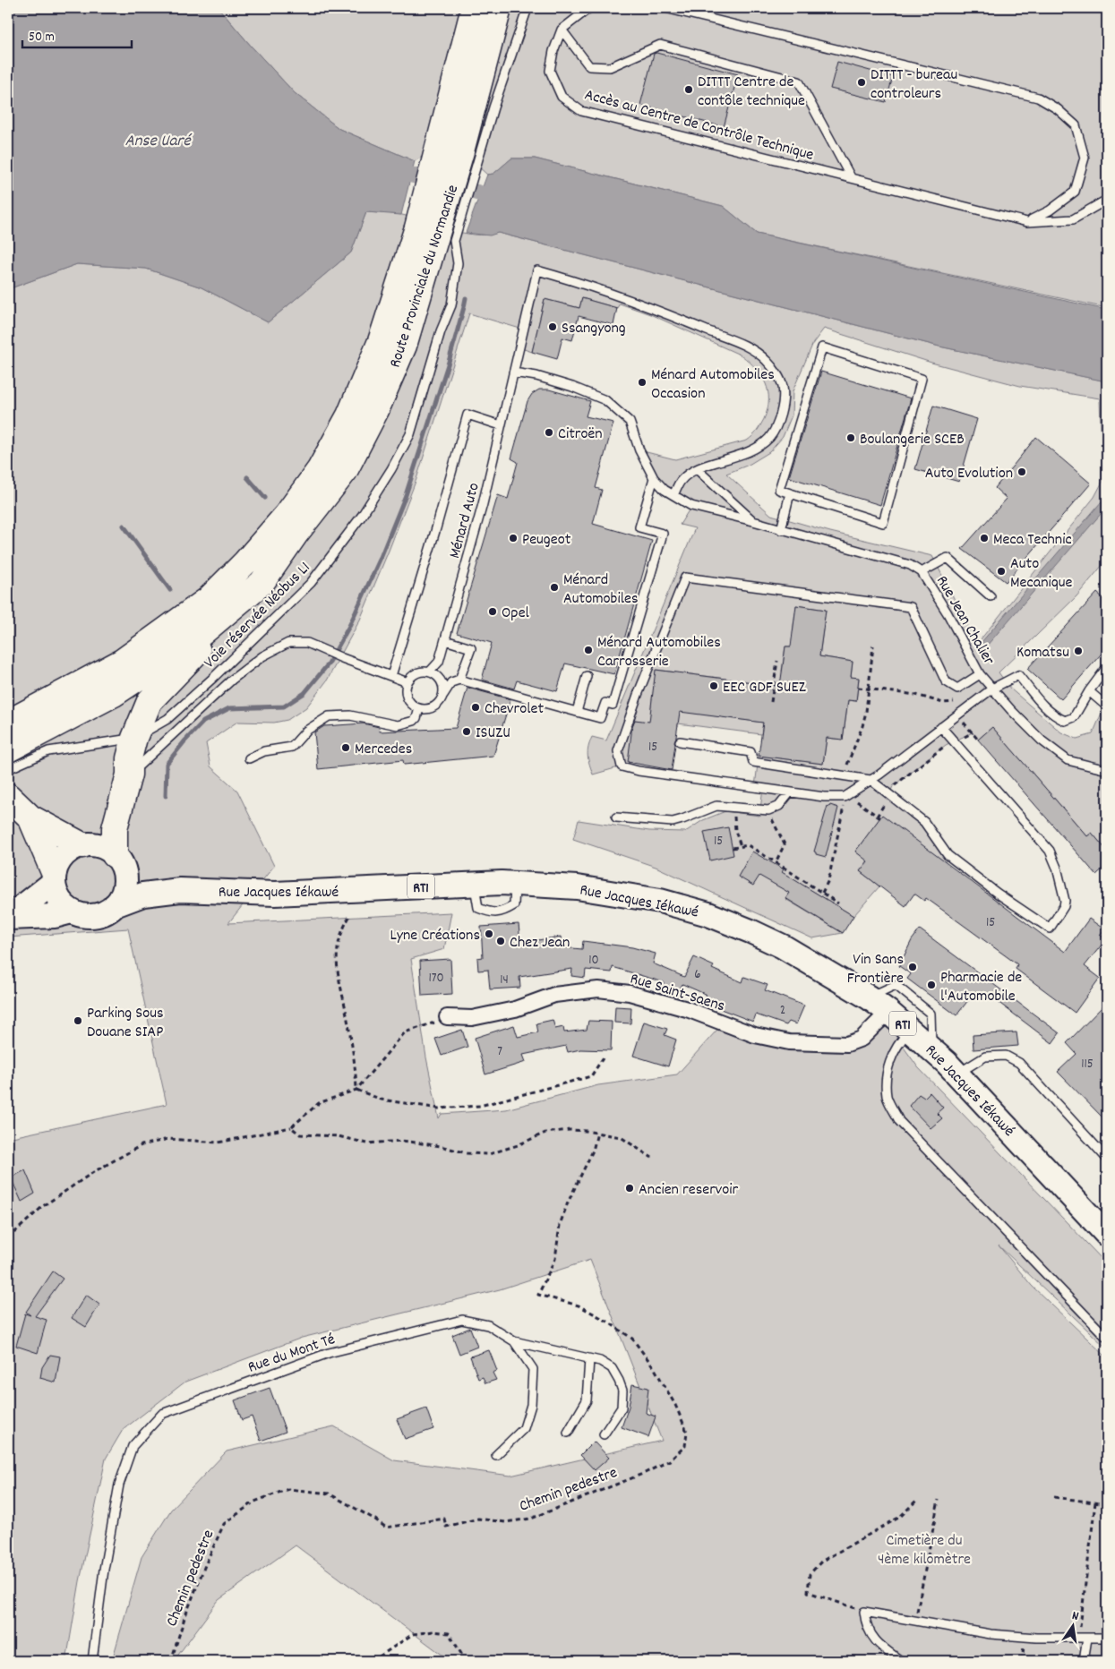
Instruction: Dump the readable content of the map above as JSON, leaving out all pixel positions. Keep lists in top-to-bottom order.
{
  "streets": {
    "highway": ["Route Provinciale du Normandie"],
    "main road": ["RT1", "Rue Jacques Iékawé"],
    "street": ["Rue Saint-Saens"],
    "lane": [
      "Accès au Centre de Contrôle Technique",
      "Ménard Auto",
      "Voie réservée Néobus L1",
      "Rue Jean Chalier",
      "Rue du Mont Té"
    ],
    "path": ["Chemin pedestre"]
  },
  "crossings": [
    ["Route Provinciale du Normandie", "Voie réservée Néobus L1"],
    ["Rue Jacques Iékawé", "Rue Saint-Saens"]
  ],
  "water": ["Anse Uaré"],
  "parks": ["Cimetière du 4ème kilomètre"],
  "places": [
    "DITTT - bureau controleurs",
    "DITTT Centre de contôle technique",
    "Ssangyong",
    "Ménard Automobiles Occasion",
    "Citroën",
    "Boulangerie SCEB",
    "Auto Evolution",
    "Peugeot",
    "Meca Technic",
    "Auto Mecanique",
    "Ménard Automobiles",
    "Opel",
    "Ménard Automobiles Carrosserie",
    "Komatsu",
    "EEC GDF SUEZ",
    "Chevrolet",
    "ISUZU",
    "Mercedes",
    "Lyne Créations",
    "Chez Jean",
    "Vin Sans Frontière",
    "Pharmacie de l'Automobile",
    "Parking Sous Douane SIAP",
    "Ancien reservoir"
  ],
  "house_numbers": [
    "15",
    "15",
    "15",
    "10",
    "6",
    "170",
    "14",
    "2",
    "7",
    "115"
  ],
  "scale_bar": "50 m",
  "north": "top"
}
